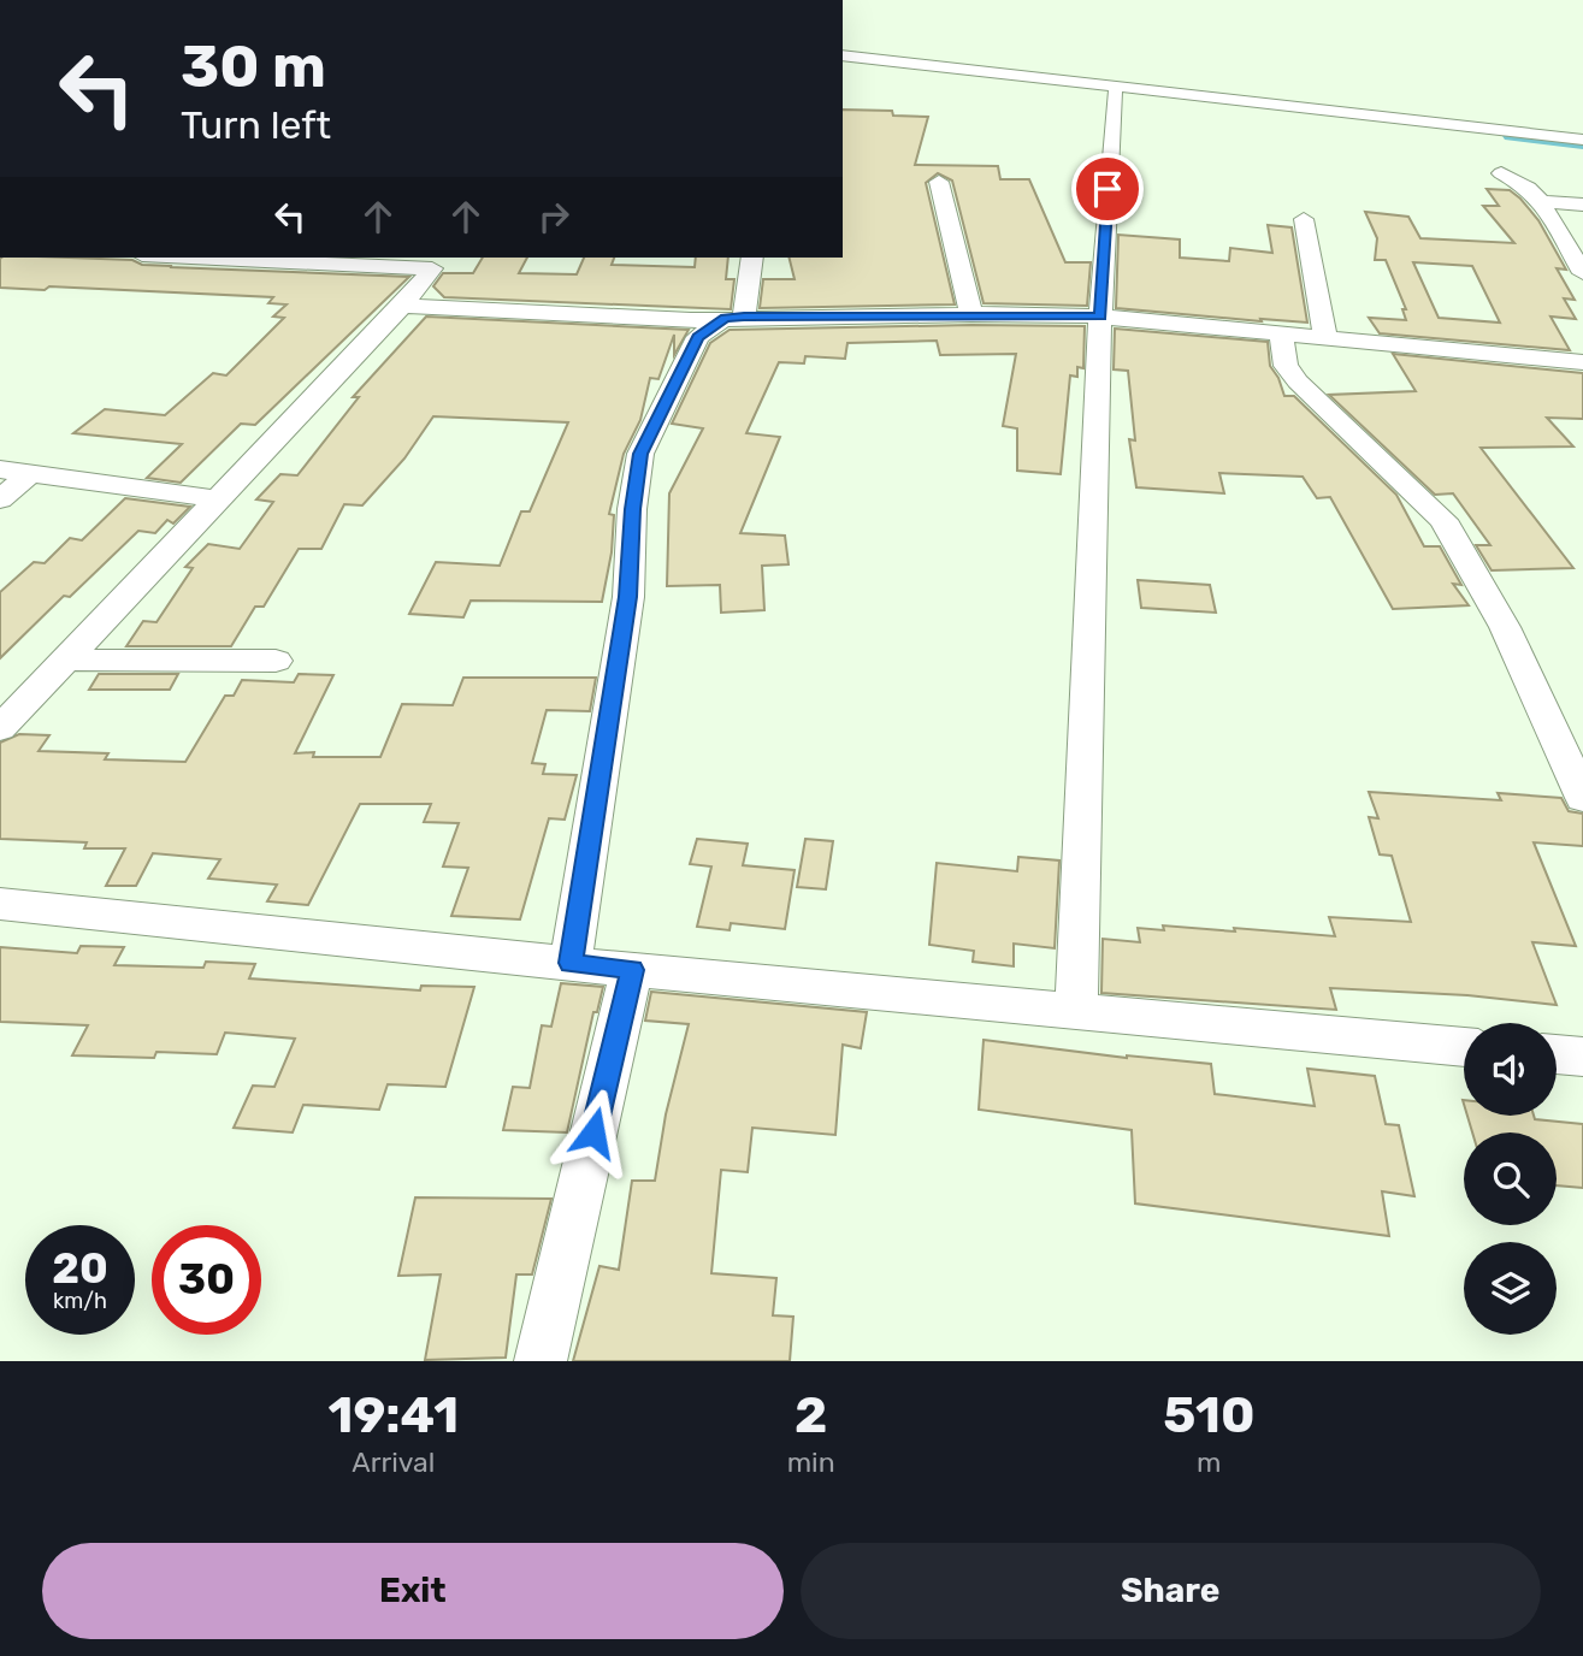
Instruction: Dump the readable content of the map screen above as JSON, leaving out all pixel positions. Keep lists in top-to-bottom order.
{
  "page": {
    "turn": ["30 m", "Turn left"],
    "speed": "20 km/h",
    "limit": "30",
    "eta": [
      "19:41",
      "Arrival",
      "2",
      "min",
      "510",
      "m"
    ],
    "buttons": ["Exit", "Share"]
  }
}
